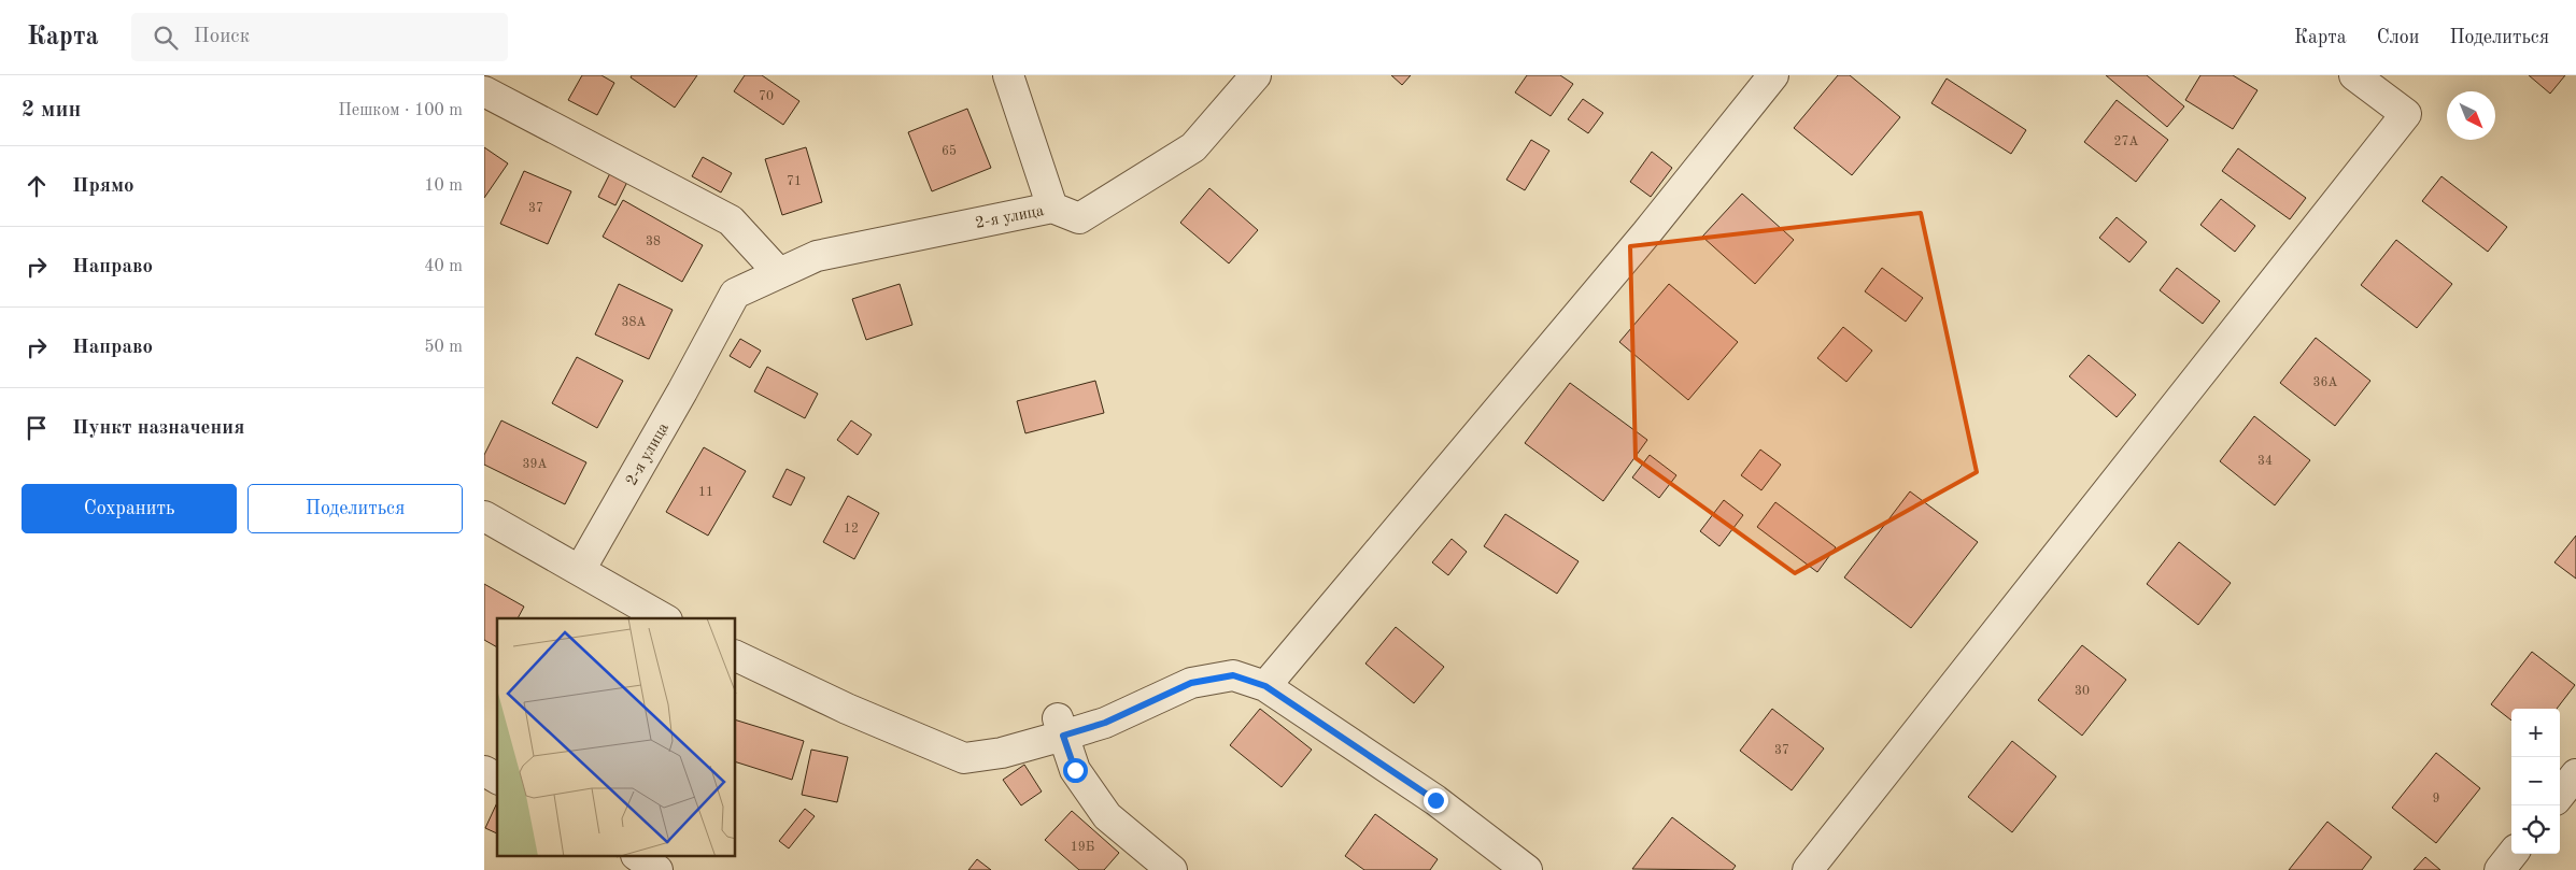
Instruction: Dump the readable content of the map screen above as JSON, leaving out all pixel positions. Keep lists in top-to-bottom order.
{
  "streets": {
    "street": ["2-я улица"]
  },
  "house_numbers": [
    "70",
    "27А",
    "65",
    "71",
    "37",
    "38",
    "38А",
    "36А",
    "34",
    "39А",
    "11",
    "12",
    "30",
    "37",
    "9",
    "19Б"
  ],
  "north": "bottom right",
  "page": {
    "header": "Карта",
    "search": "Поиск",
    "nav": ["Карта", "Слои", "Поделиться"],
    "heading": ["2 мин", "Пешком · 100 m"],
    "list": [
      ["Прямо", "10 m"],
      ["Направо", "40 m"],
      ["Направо", "50 m"],
      "Пункт назначения"
    ],
    "buttons": ["Сохранить", "Поделиться"],
    "map_buttons": ["+", "−"]
  }
}
